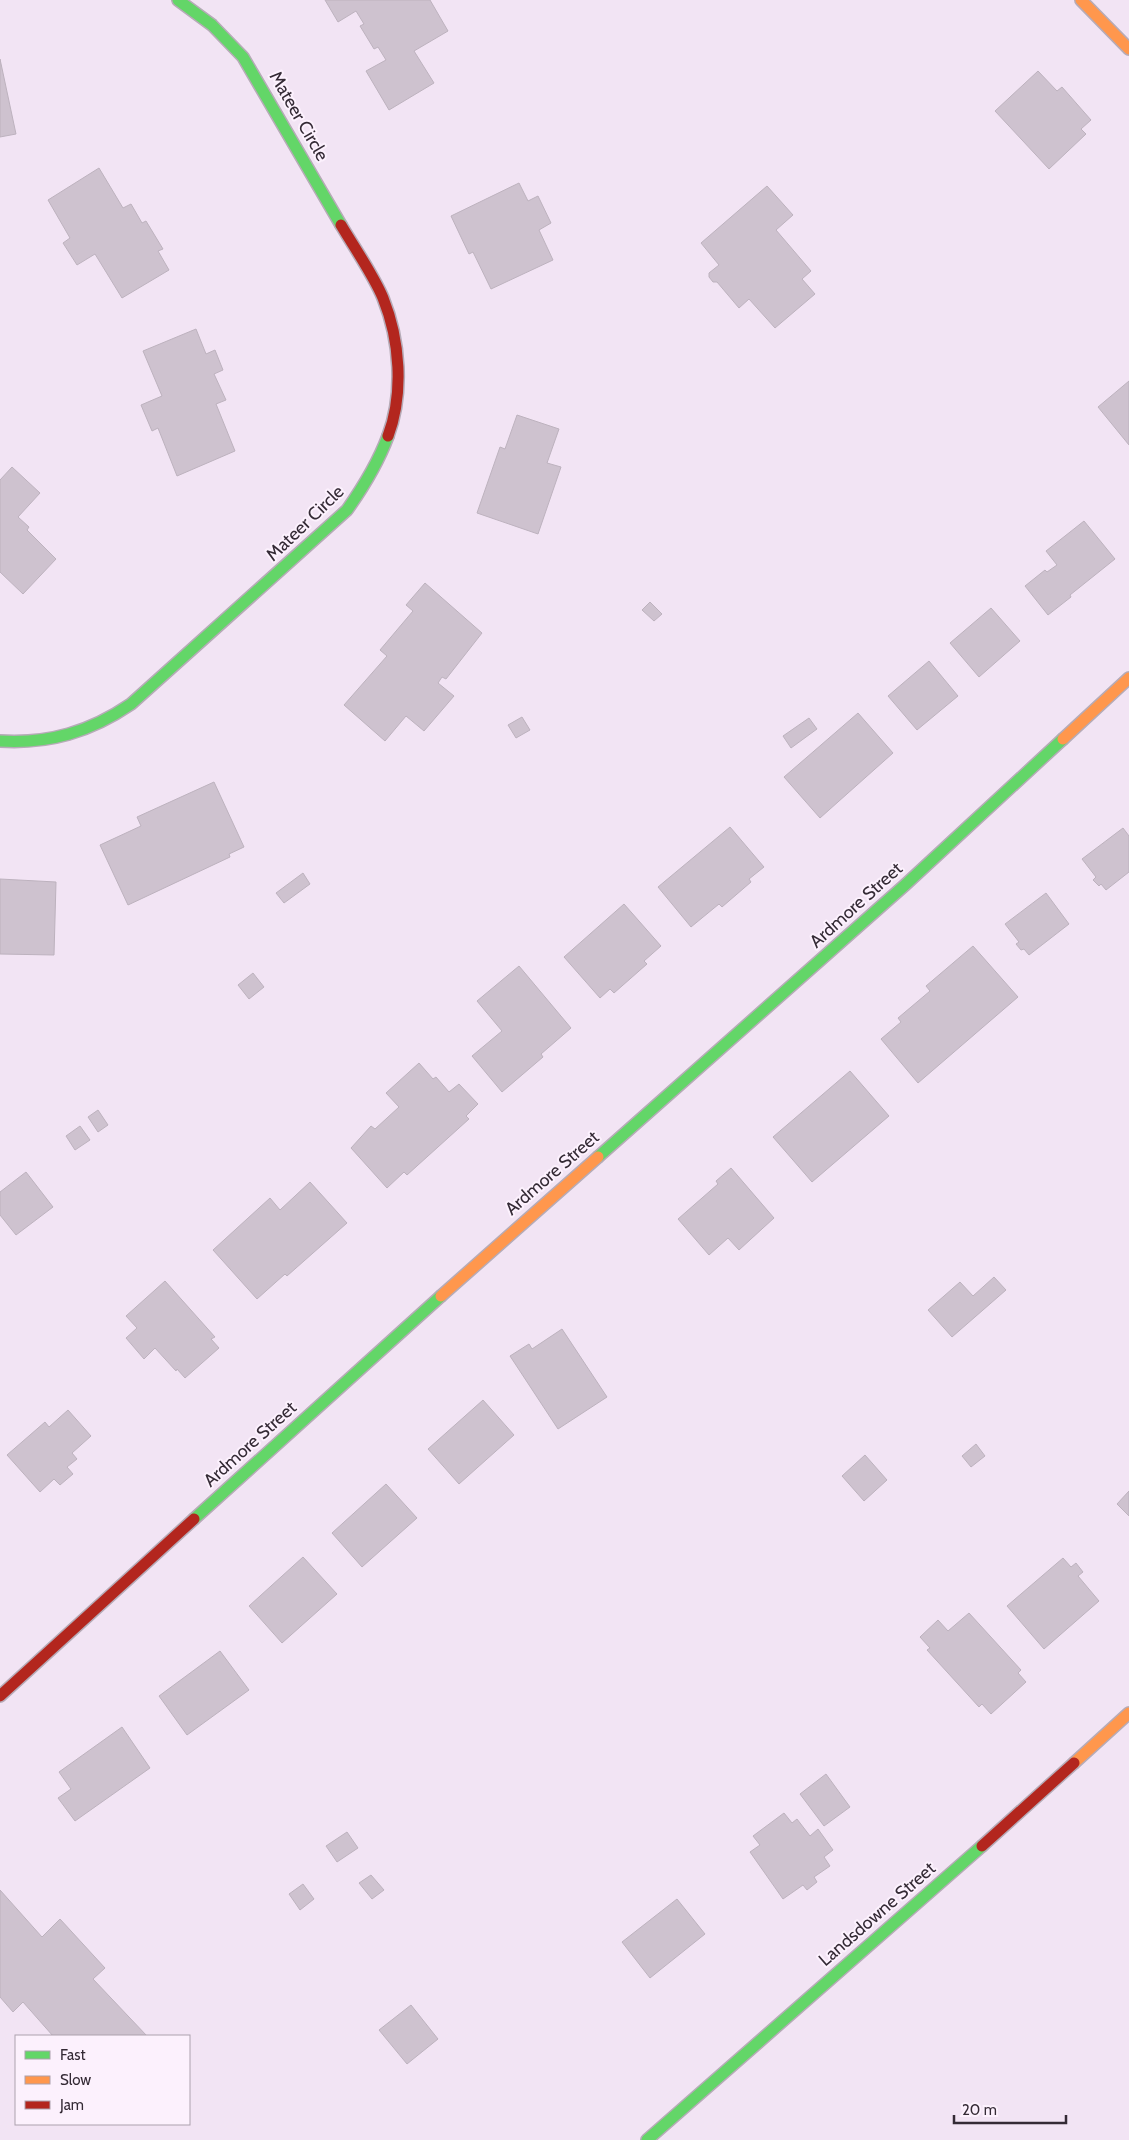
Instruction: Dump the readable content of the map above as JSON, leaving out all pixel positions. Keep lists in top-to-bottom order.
{
  "streets": {
    "street": ["Mateer Circle", "Ardmore Street", "Landsdowne Street"]
  },
  "legend": ["Fast", "Slow", "Jam"],
  "scale_bar": "20 m"
}
